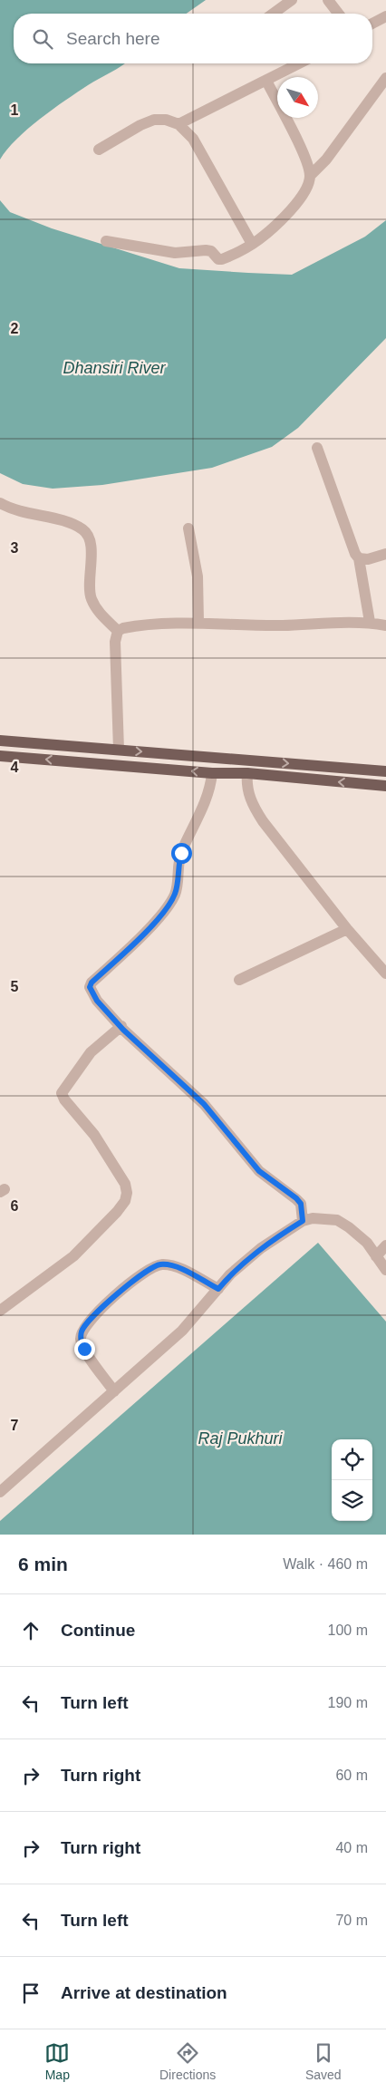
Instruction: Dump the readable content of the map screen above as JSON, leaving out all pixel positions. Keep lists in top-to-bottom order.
{
  "water": ["Dhansiri River", "Raj Pukhuri"],
  "north": "bottom right",
  "page": {
    "search": "Search here",
    "heading": ["6 min", "Walk · 460 m"],
    "list": [
      ["Continue", "100 m"],
      ["Turn left", "190 m"],
      ["Turn right", "60 m"],
      ["Turn right", "40 m"],
      ["Turn left", "70 m"],
      "Arrive at destination"
    ],
    "nav": ["Map", "Directions", "Saved"]
  },
  "grid": {
    "rows": [
      "1",
      "2",
      "3",
      "4",
      "5",
      "6",
      "7"
    ]
  }
}
